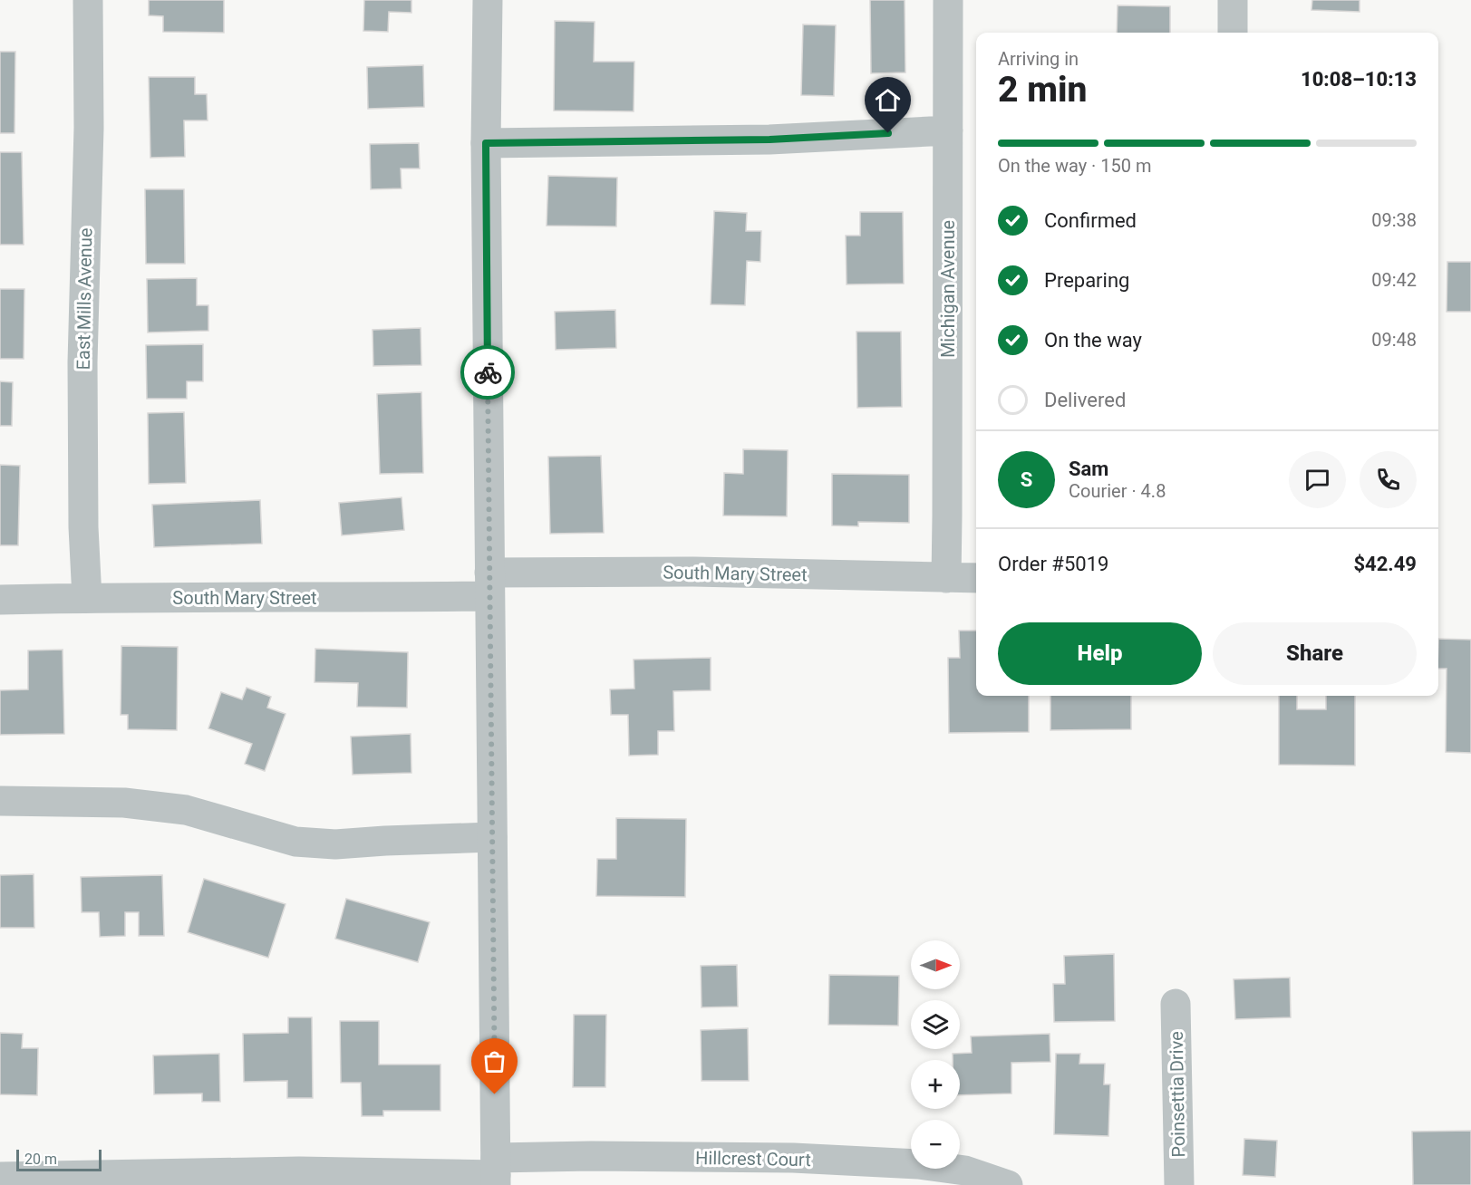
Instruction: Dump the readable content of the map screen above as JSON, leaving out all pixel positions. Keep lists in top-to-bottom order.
{
  "streets": {
    "street": [
      "Michigan Avenue",
      "East Mills Avenue",
      "South Mary Street",
      "Poinsettia Drive",
      "Hillcrest Court"
    ]
  },
  "crossings": [
    ["Michigan Avenue", "South Mary Street"],
    ["East Mills Avenue", "South Mary Street"]
  ],
  "scale_bar": "20 m",
  "north": "right",
  "page": {
    "heading": ["2 min", "Arriving in", "10:08–10:13"],
    "panel": [
      "Sam",
      "Courier · 4.8",
      "Order #5019",
      "$42.49"
    ],
    "bar": "On the way · 150 m",
    "list": [
      ["Confirmed", "09:38"],
      ["Preparing", "09:42"],
      ["On the way", "09:48"],
      "Delivered"
    ],
    "round": "S",
    "buttons": ["Help", "Share"],
    "map_buttons": ["+", "−"],
    "scale": "20 m"
  }
}
